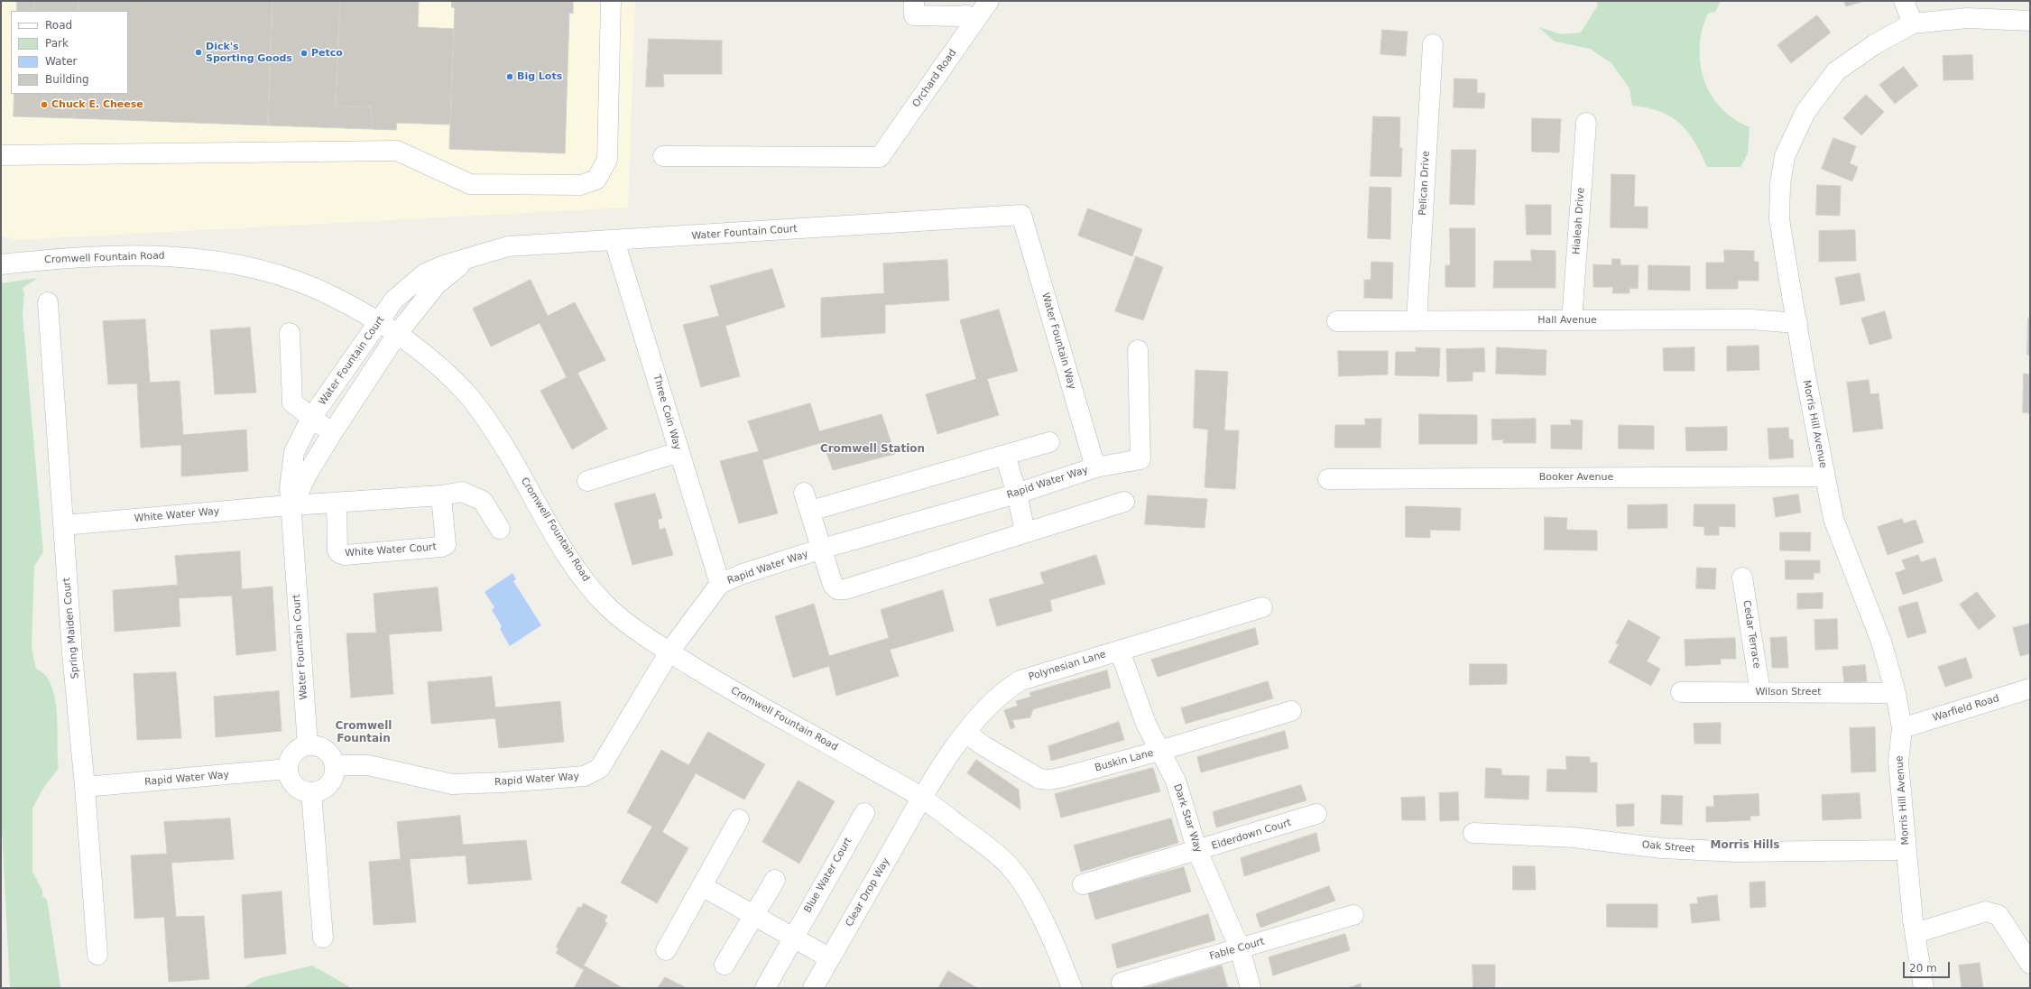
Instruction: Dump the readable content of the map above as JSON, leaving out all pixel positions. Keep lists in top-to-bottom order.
{
  "streets": {
    "street": [
      "Orchard Road",
      "Pelican Drive",
      "Hialeah Drive",
      "Water Fountain Court",
      "Cromwell Fountain Road",
      "Hall Avenue",
      "Water Fountain Way",
      "Three Coin Way",
      "Morris Hill Avenue",
      "Booker Avenue",
      "Rapid Water Way",
      "White Water Way",
      "White Water Court",
      "Spring Maiden Court",
      "Cedar Terrace",
      "Polynesian Lane",
      "Wilson Street",
      "Warfield Road",
      "Buskin Lane",
      "Dark Star Way",
      "Eiderdown Court",
      "Oak Street",
      "Blue Water Court",
      "Clear Drop Way",
      "Fable Court"
    ]
  },
  "crossings": [
    ["Pelican Drive", "Hall Avenue"],
    ["Hialeah Drive", "Hall Avenue"],
    ["Water Fountain Court", "Cromwell Fountain Road"],
    ["Water Fountain Court", "Water Fountain Way"],
    ["Water Fountain Court", "Three Coin Way"],
    ["Water Fountain Court", "Rapid Water Way"],
    ["Water Fountain Court", "White Water Way"],
    ["Cromwell Fountain Road", "Rapid Water Way"],
    ["Cromwell Fountain Road", "Polynesian Lane"],
    ["Cromwell Fountain Road", "Clear Drop Way"],
    ["Hall Avenue", "Morris Hill Avenue"],
    ["Water Fountain Way", "Rapid Water Way"],
    ["Three Coin Way", "Rapid Water Way"],
    ["Morris Hill Avenue", "Booker Avenue"],
    ["Morris Hill Avenue", "Wilson Street"],
    ["Morris Hill Avenue", "Warfield Road"],
    ["Morris Hill Avenue", "Oak Street"],
    ["Rapid Water Way", "Spring Maiden Court"],
    ["White Water Way", "Spring Maiden Court"],
    ["Cedar Terrace", "Wilson Street"],
    ["Polynesian Lane", "Buskin Lane"],
    ["Polynesian Lane", "Dark Star Way"],
    ["Polynesian Lane", "Clear Drop Way"],
    ["Buskin Lane", "Dark Star Way"],
    ["Dark Star Way", "Eiderdown Court"],
    ["Dark Star Way", "Fable Court"]
  ],
  "districts": ["Cromwell Station", "Cromwell Fountain", "Morris Hills"],
  "places": [
    "Dick's Sporting Goods",
    "Petco",
    "Big Lots",
    "Chuck E. Cheese"
  ],
  "legend": [
    "Road",
    "Park",
    "Water",
    "Building"
  ],
  "scale_bar": "20 m"
}
